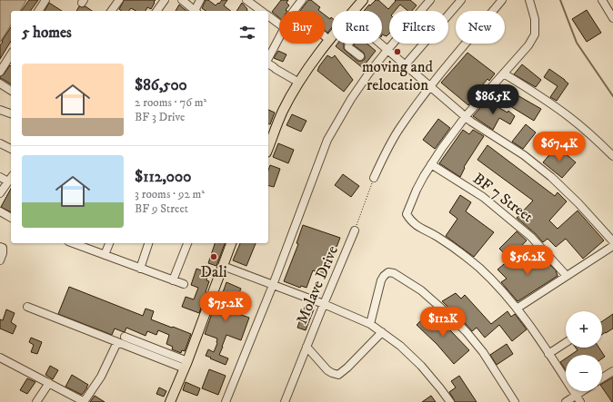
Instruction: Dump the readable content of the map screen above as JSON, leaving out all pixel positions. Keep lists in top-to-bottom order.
{
  "streets": {
    "street": ["BF 7 Street", "Molave Drive"]
  },
  "places": ["moving and relocation", "Dali"],
  "page": {
    "chip": [
      "Buy",
      "Rent",
      "Filters",
      "New"
    ],
    "heading": "5 homes",
    "list": [
      {
        "name": "$86,500",
        "note": "2 rooms · 76 m² · BF 3 Drive"
      },
      {
        "name": "$112,000",
        "note": "3 rooms · 92 m² · BF 9 Street"
      }
    ],
    "price": [
      "$86.5K",
      "$67.4K",
      "$56.2K",
      "$75.2K",
      "$112K"
    ],
    "map_buttons": ["+", "−"]
  }
}
